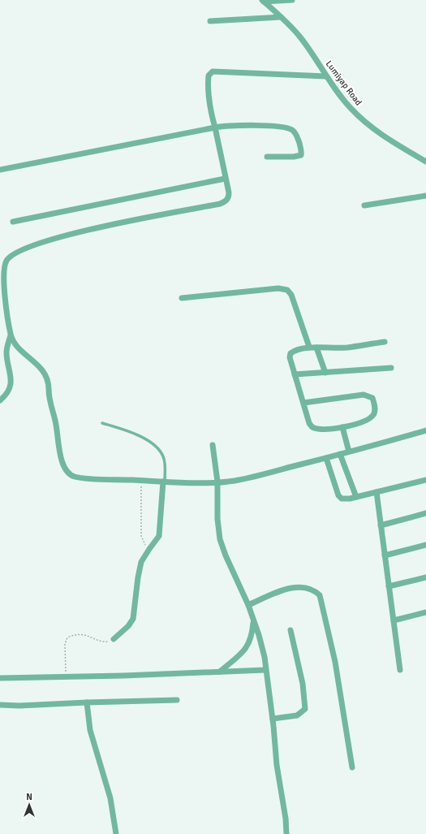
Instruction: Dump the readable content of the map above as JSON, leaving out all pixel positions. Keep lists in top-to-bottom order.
{
  "streets": {
    "street": ["Lumiyap Road"]
  },
  "north": "top"
}
